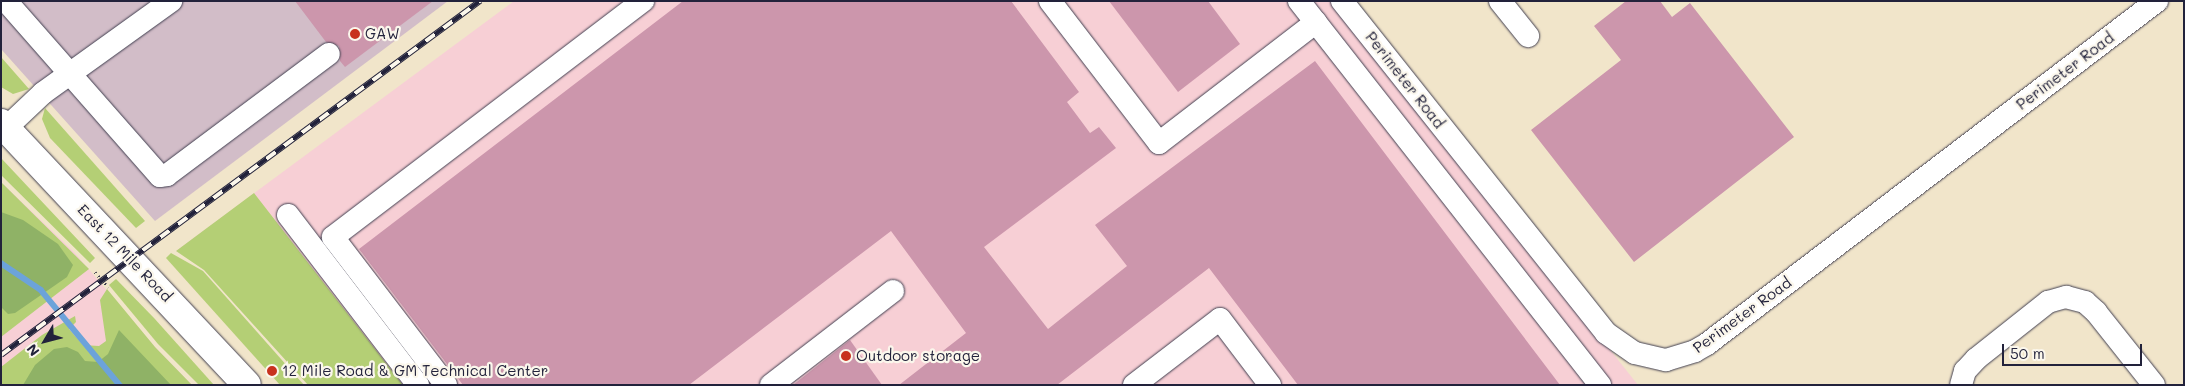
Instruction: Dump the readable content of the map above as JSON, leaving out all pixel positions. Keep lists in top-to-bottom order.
{
  "streets": {
    "main road": ["East 12 Mile Road"],
    "street": ["Perimeter Road"]
  },
  "places": ["GAW", "Outdoor storage", "12 Mile Road & GM Technical Center"],
  "scale_bar": "50 m",
  "north": "bottom left"
}
